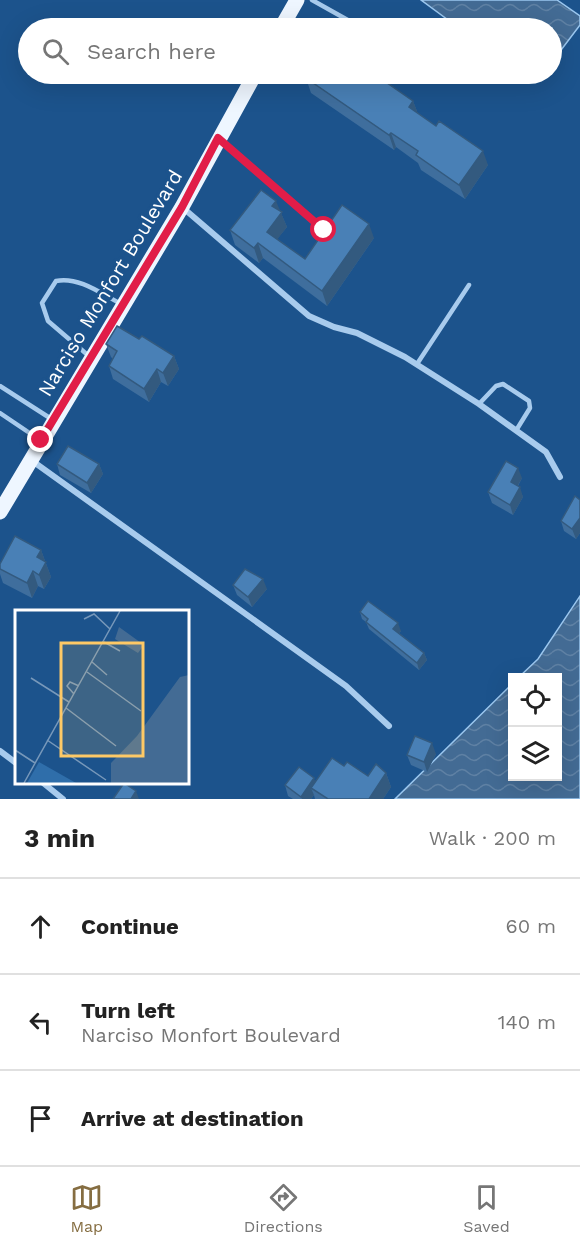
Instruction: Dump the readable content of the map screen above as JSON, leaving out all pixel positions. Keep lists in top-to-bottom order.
{
  "streets": {
    "main road": ["Narciso Monfort Boulevard"]
  },
  "page": {
    "search": "Search here",
    "heading": ["3 min", "Walk · 200 m"],
    "list": [
      ["Continue", "60 m"],
      ["Turn left", "Narciso Monfort Boulevard", "140 m"],
      "Arrive at destination"
    ],
    "nav": ["Map", "Directions", "Saved"]
  }
}
